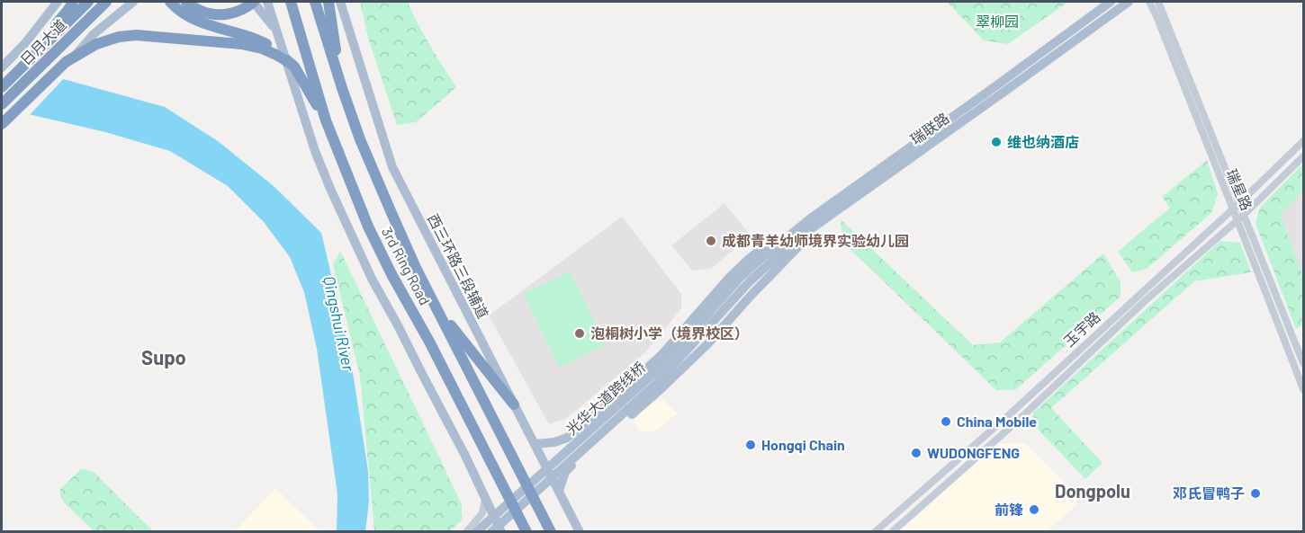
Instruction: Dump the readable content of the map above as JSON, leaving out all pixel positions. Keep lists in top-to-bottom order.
{
  "streets": {
    "highway": ["日月大道", "3rd Ring Road"],
    "main road": ["瑞联路", "西三环路三段辅道", "光华大道跨线桥"],
    "street": ["瑞星路", "玉宇路"]
  },
  "crossings": [
    ["瑞联路", "光华大道跨线桥"],
    ["瑞星路", "玉宇路"]
  ],
  "districts": ["Supo", "Dongpolu"],
  "water": ["Qingshui River"],
  "parks": ["翠柳园"],
  "places": [
    "维也纳酒店",
    "成都青羊幼师境界实验幼儿园",
    "泡桐树小学（境界校区）",
    "China Mobile",
    "Hongqi Chain",
    "WUDONGFENG",
    "邓氏冒鸭子",
    "前锋"
  ]
}
